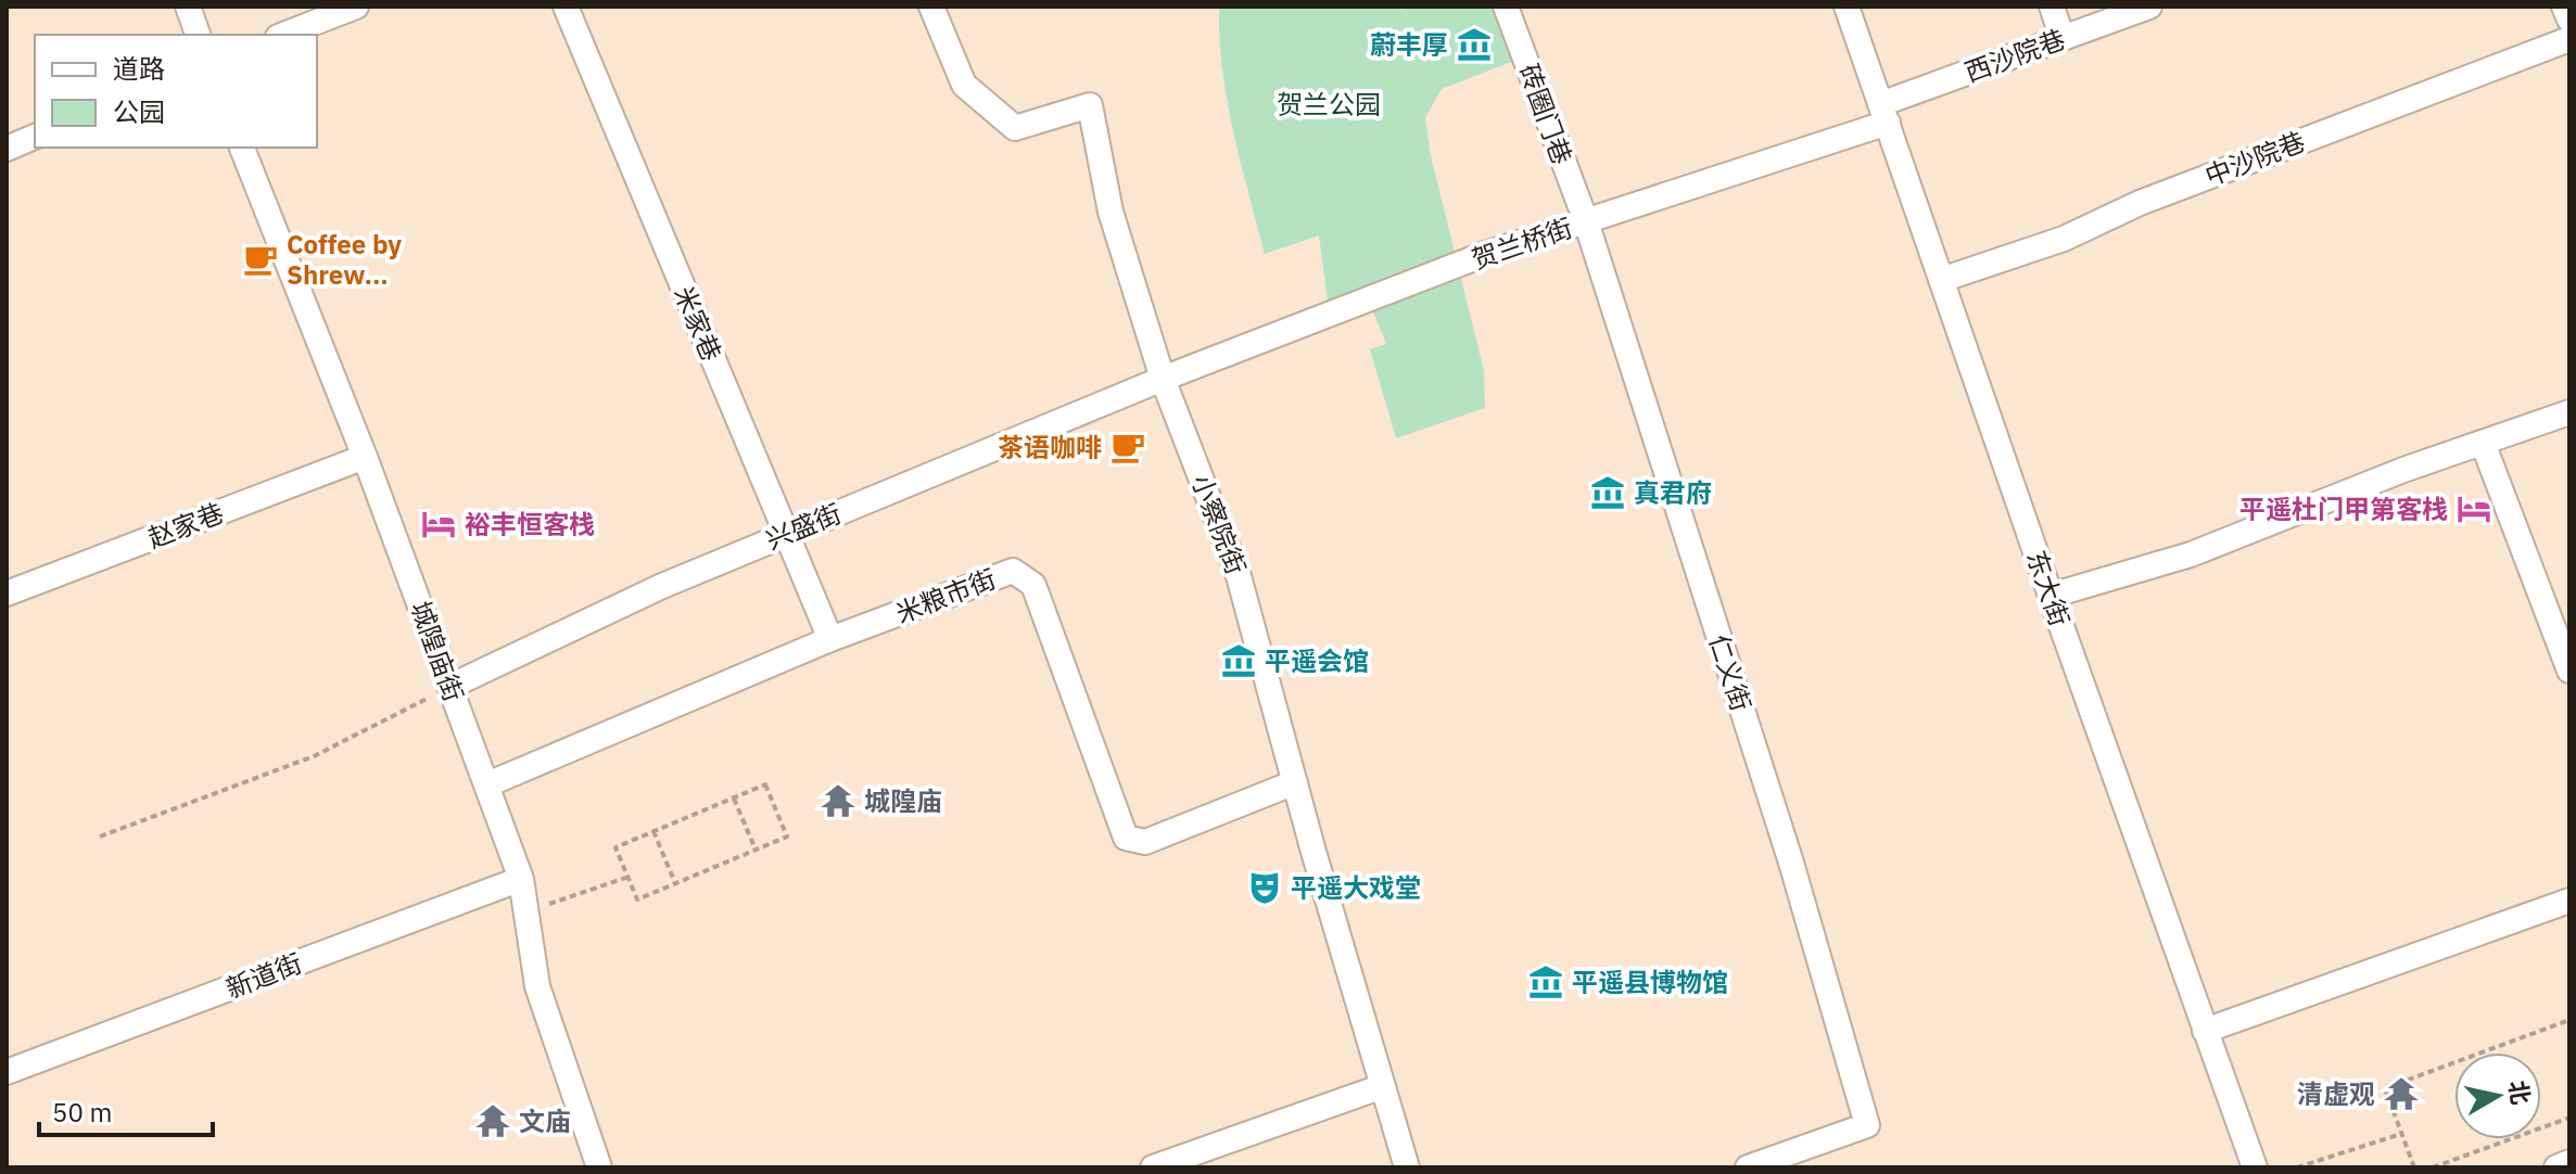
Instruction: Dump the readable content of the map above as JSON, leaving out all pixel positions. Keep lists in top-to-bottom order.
{
  "streets": {
    "street": [
      "西沙院巷",
      "砖圈门巷",
      "中沙院巷",
      "贺兰桥街",
      "米家巷",
      "小察院街",
      "赵家巷",
      "兴盛街",
      "东大街",
      "米粮市街",
      "城隍庙街",
      "仁义街",
      "新道街"
    ]
  },
  "crossings": [
    ["西沙院巷", "贺兰桥街"],
    ["西沙院巷", "东大街"],
    ["砖圈门巷", "贺兰桥街"],
    ["砖圈门巷", "仁义街"],
    ["中沙院巷", "东大街"],
    ["贺兰桥街", "小察院街"],
    ["贺兰桥街", "兴盛街"],
    ["贺兰桥街", "东大街"],
    ["贺兰桥街", "仁义街"],
    ["米家巷", "兴盛街"],
    ["米家巷", "米粮市街"],
    ["小察院街", "兴盛街"],
    ["小察院街", "米粮市街"],
    ["赵家巷", "城隍庙街"],
    ["兴盛街", "城隍庙街"],
    ["米粮市街", "城隍庙街"],
    ["城隍庙街", "新道街"]
  ],
  "parks": ["贺兰公园"],
  "places": {
    "museum": [
      "蔚丰厚",
      "真君府",
      "平遥会馆",
      "平遥县博物馆"
    ],
    "cafe": ["Coffee by Shrew...", "茶语咖啡"],
    "hotel": ["平遥杜门甲第客栈", "裕丰恒客栈"],
    "temple": ["城隍庙", "清虚观", "文庙"],
    "theatre": ["平遥大戏堂"]
  },
  "legend": ["道路", "公园"],
  "scale_bar": "50 m",
  "north": "right"
}
